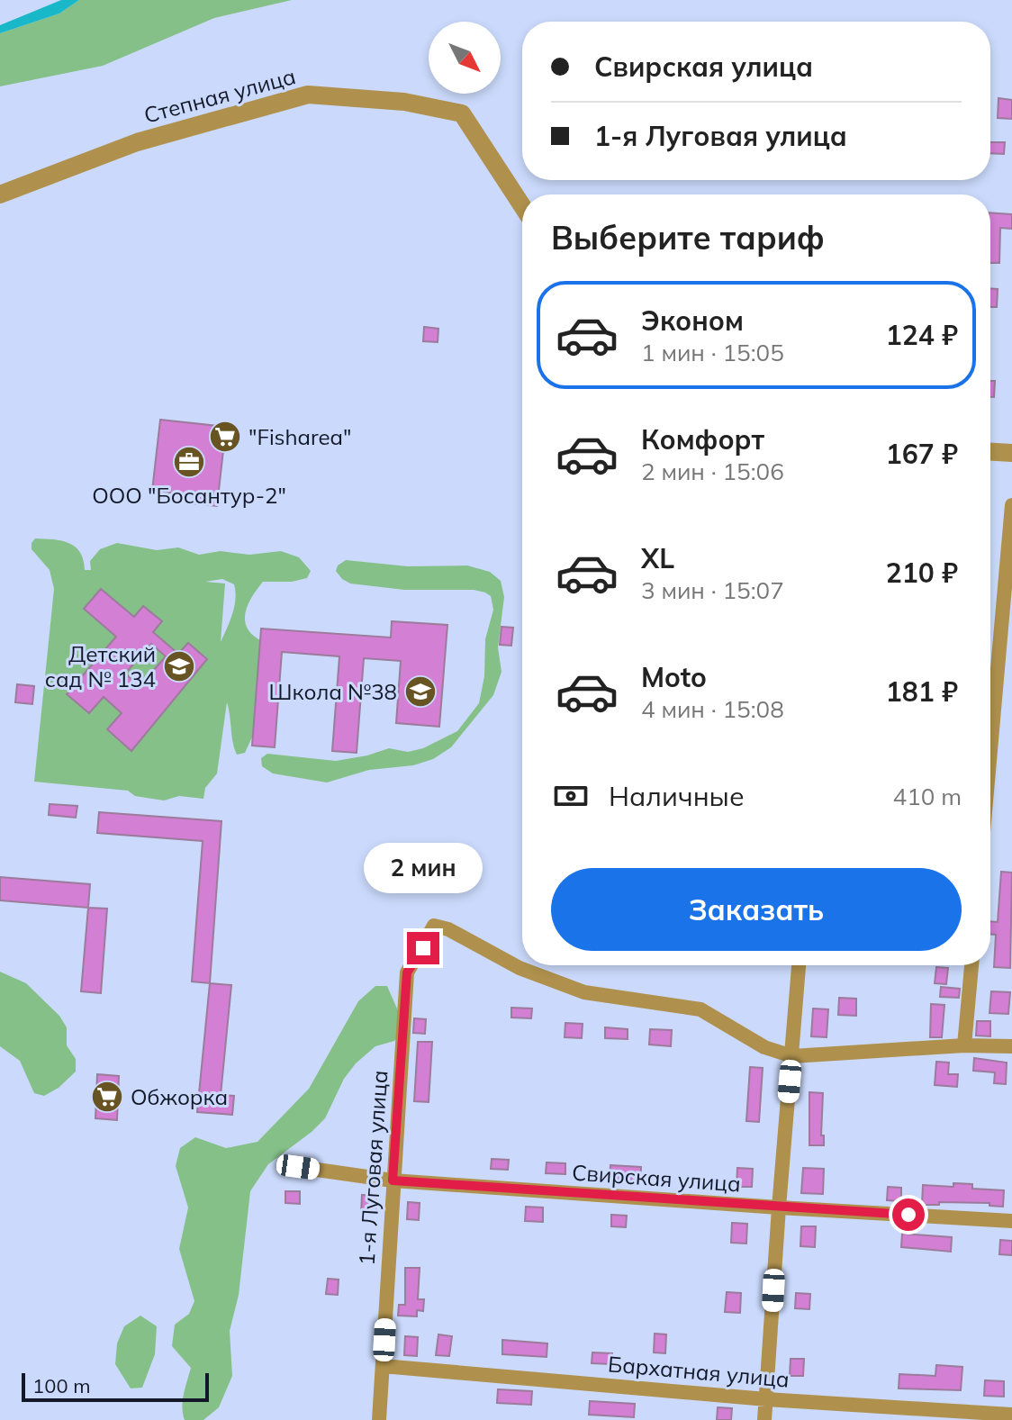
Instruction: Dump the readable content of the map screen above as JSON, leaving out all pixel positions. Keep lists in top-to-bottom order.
{
  "streets": {
    "street": [
      "Степная улица",
      "1-я Луговая улица",
      "Свирская улица",
      "Бархатная улица"
    ]
  },
  "crossings": [
    ["1-я Луговая улица", "Свирская улица"],
    ["1-я Луговая улица", "Бархатная улица"]
  ],
  "places": {
    "supermarket": ["\"Fisharea\"", "Обжорка"],
    "office": ["ООО \"Босантур-2\""],
    "school or university": ["Детский сад № 134", "Школа №38"]
  },
  "scale_bar": "100 m",
  "north": "bottom right",
  "page": {
    "banner": ["Свирская улица", "1-я Луговая улица"],
    "heading": "Выберите тариф",
    "list": [
      {
        "name": "Эконом",
        "note": "1 мин · 15:05",
        "value": "124 ₽"
      },
      {
        "name": "Комфорт",
        "note": "2 мин · 15:06",
        "value": "167 ₽"
      },
      {
        "name": "XL",
        "note": "3 мин · 15:07",
        "value": "210 ₽"
      },
      {
        "name": "Moto",
        "note": "4 мин · 15:08",
        "value": "181 ₽"
      }
    ],
    "pay": ["Наличные", "410 m"],
    "bubble": "2 мин",
    "buttons": "Заказать",
    "scale": "100 m"
  }
}
